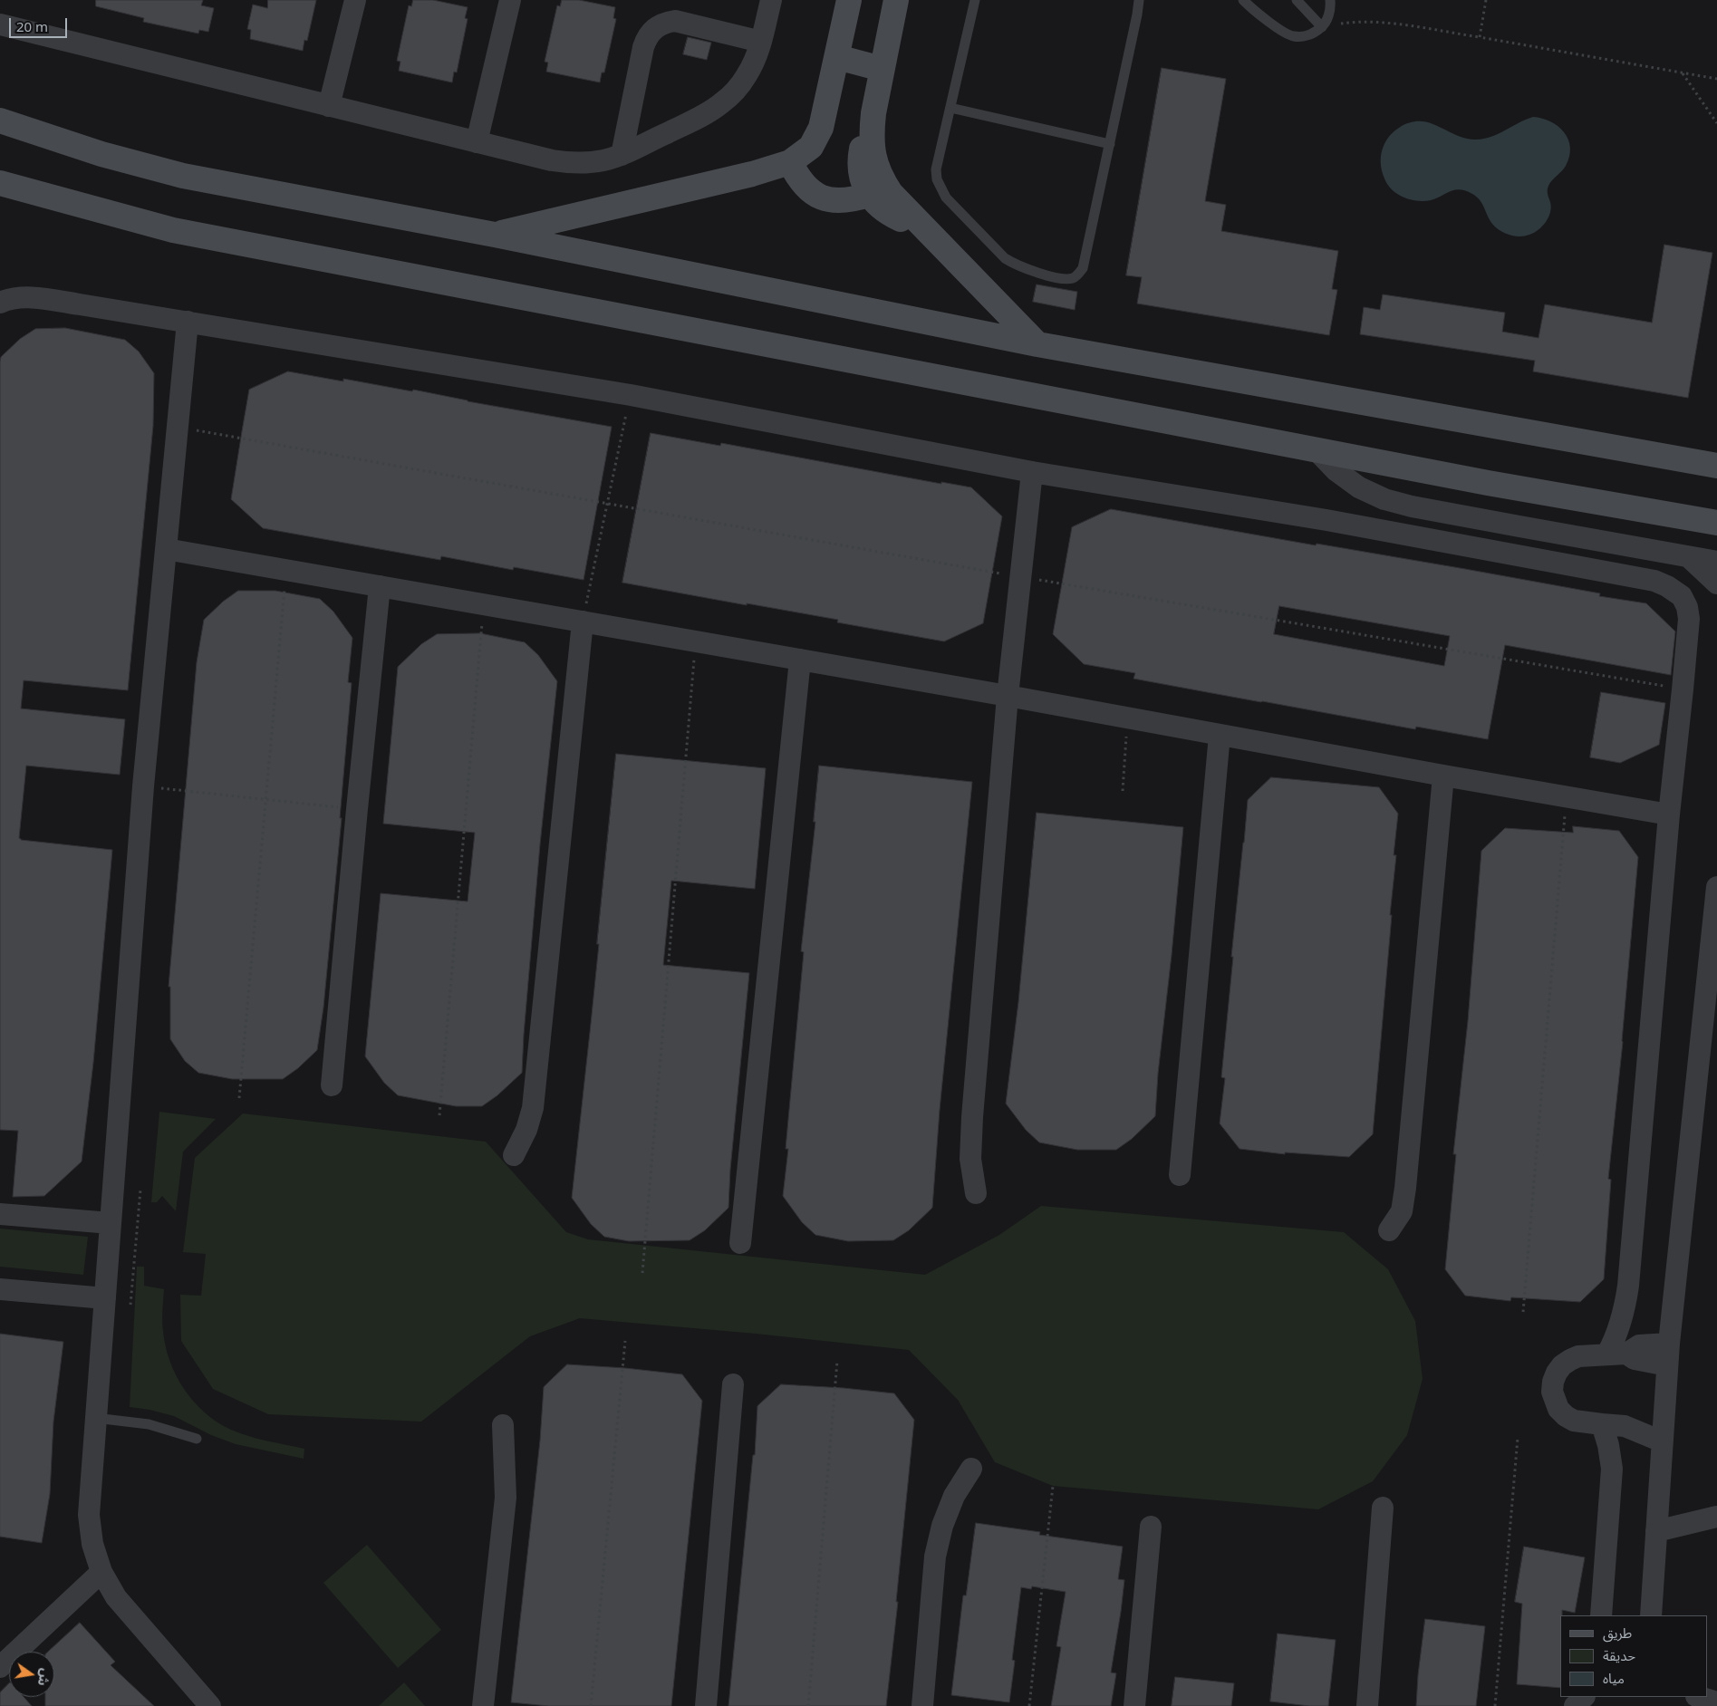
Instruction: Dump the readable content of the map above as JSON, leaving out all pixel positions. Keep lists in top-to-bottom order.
{
  "legend": ["طريق", "حديقة", "مياه"],
  "scale_bar": "20 m",
  "north": "right"
}
